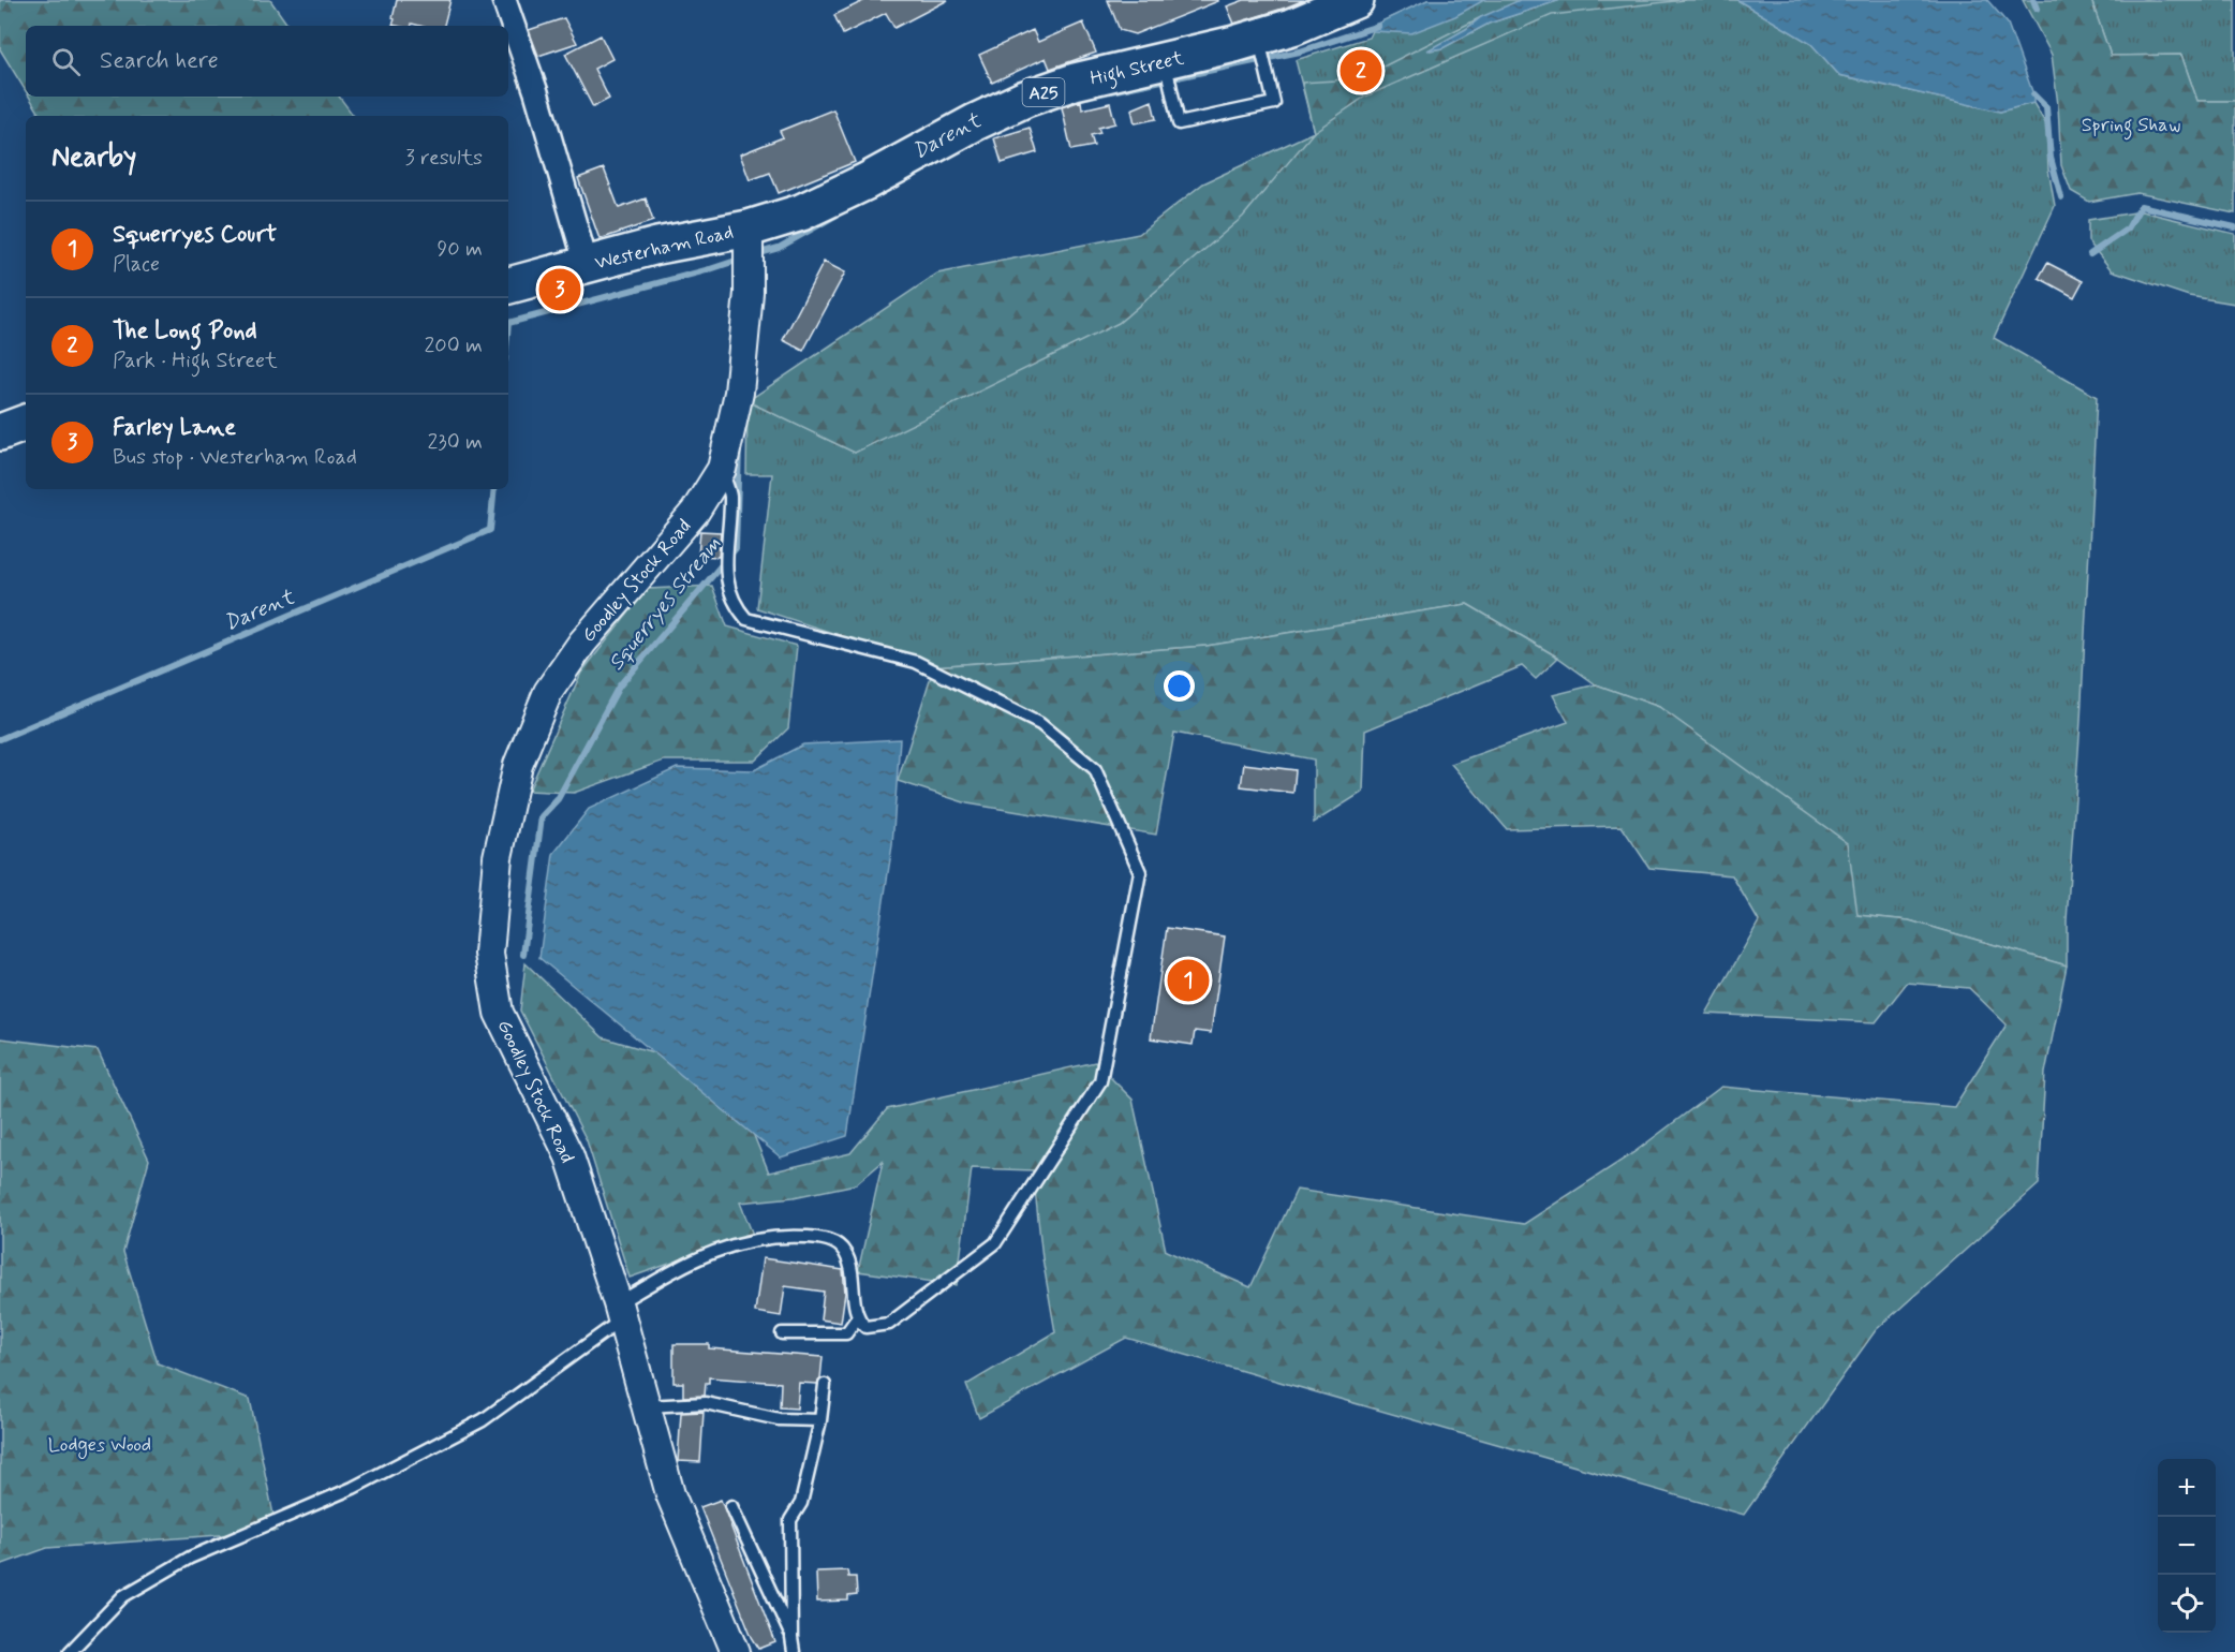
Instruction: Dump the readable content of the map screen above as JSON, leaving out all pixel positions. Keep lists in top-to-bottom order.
{
  "streets": {
    "main road": ["High Street", "A25", "Westerham Road"],
    "street": ["Goodley Stock Road"]
  },
  "crossings": [
    ["High Street", "Westerham Road"],
    ["High Street", "Goodley Stock Road"],
    ["Westerham Road", "Goodley Stock Road"]
  ],
  "water": ["Darent", "Squerryes Stream"],
  "parks": ["Spring Shaw", "Lodges Wood"],
  "page": {
    "search": "Search here",
    "pins": ["2", "3", "1"],
    "heading": ["Nearby", "3 results"],
    "list": [
      {
        "mark": "1",
        "name": "Squerryes Court",
        "note": "Place",
        "value": "90 m"
      },
      {
        "mark": "2",
        "name": "The Long Pond",
        "note": "Park · High Street",
        "value": "200 m"
      },
      {
        "mark": "3",
        "name": "Farley Lane",
        "note": "Bus stop · Westerham Road",
        "value": "230 m"
      }
    ],
    "map_buttons": ["+", "−"]
  }
}
